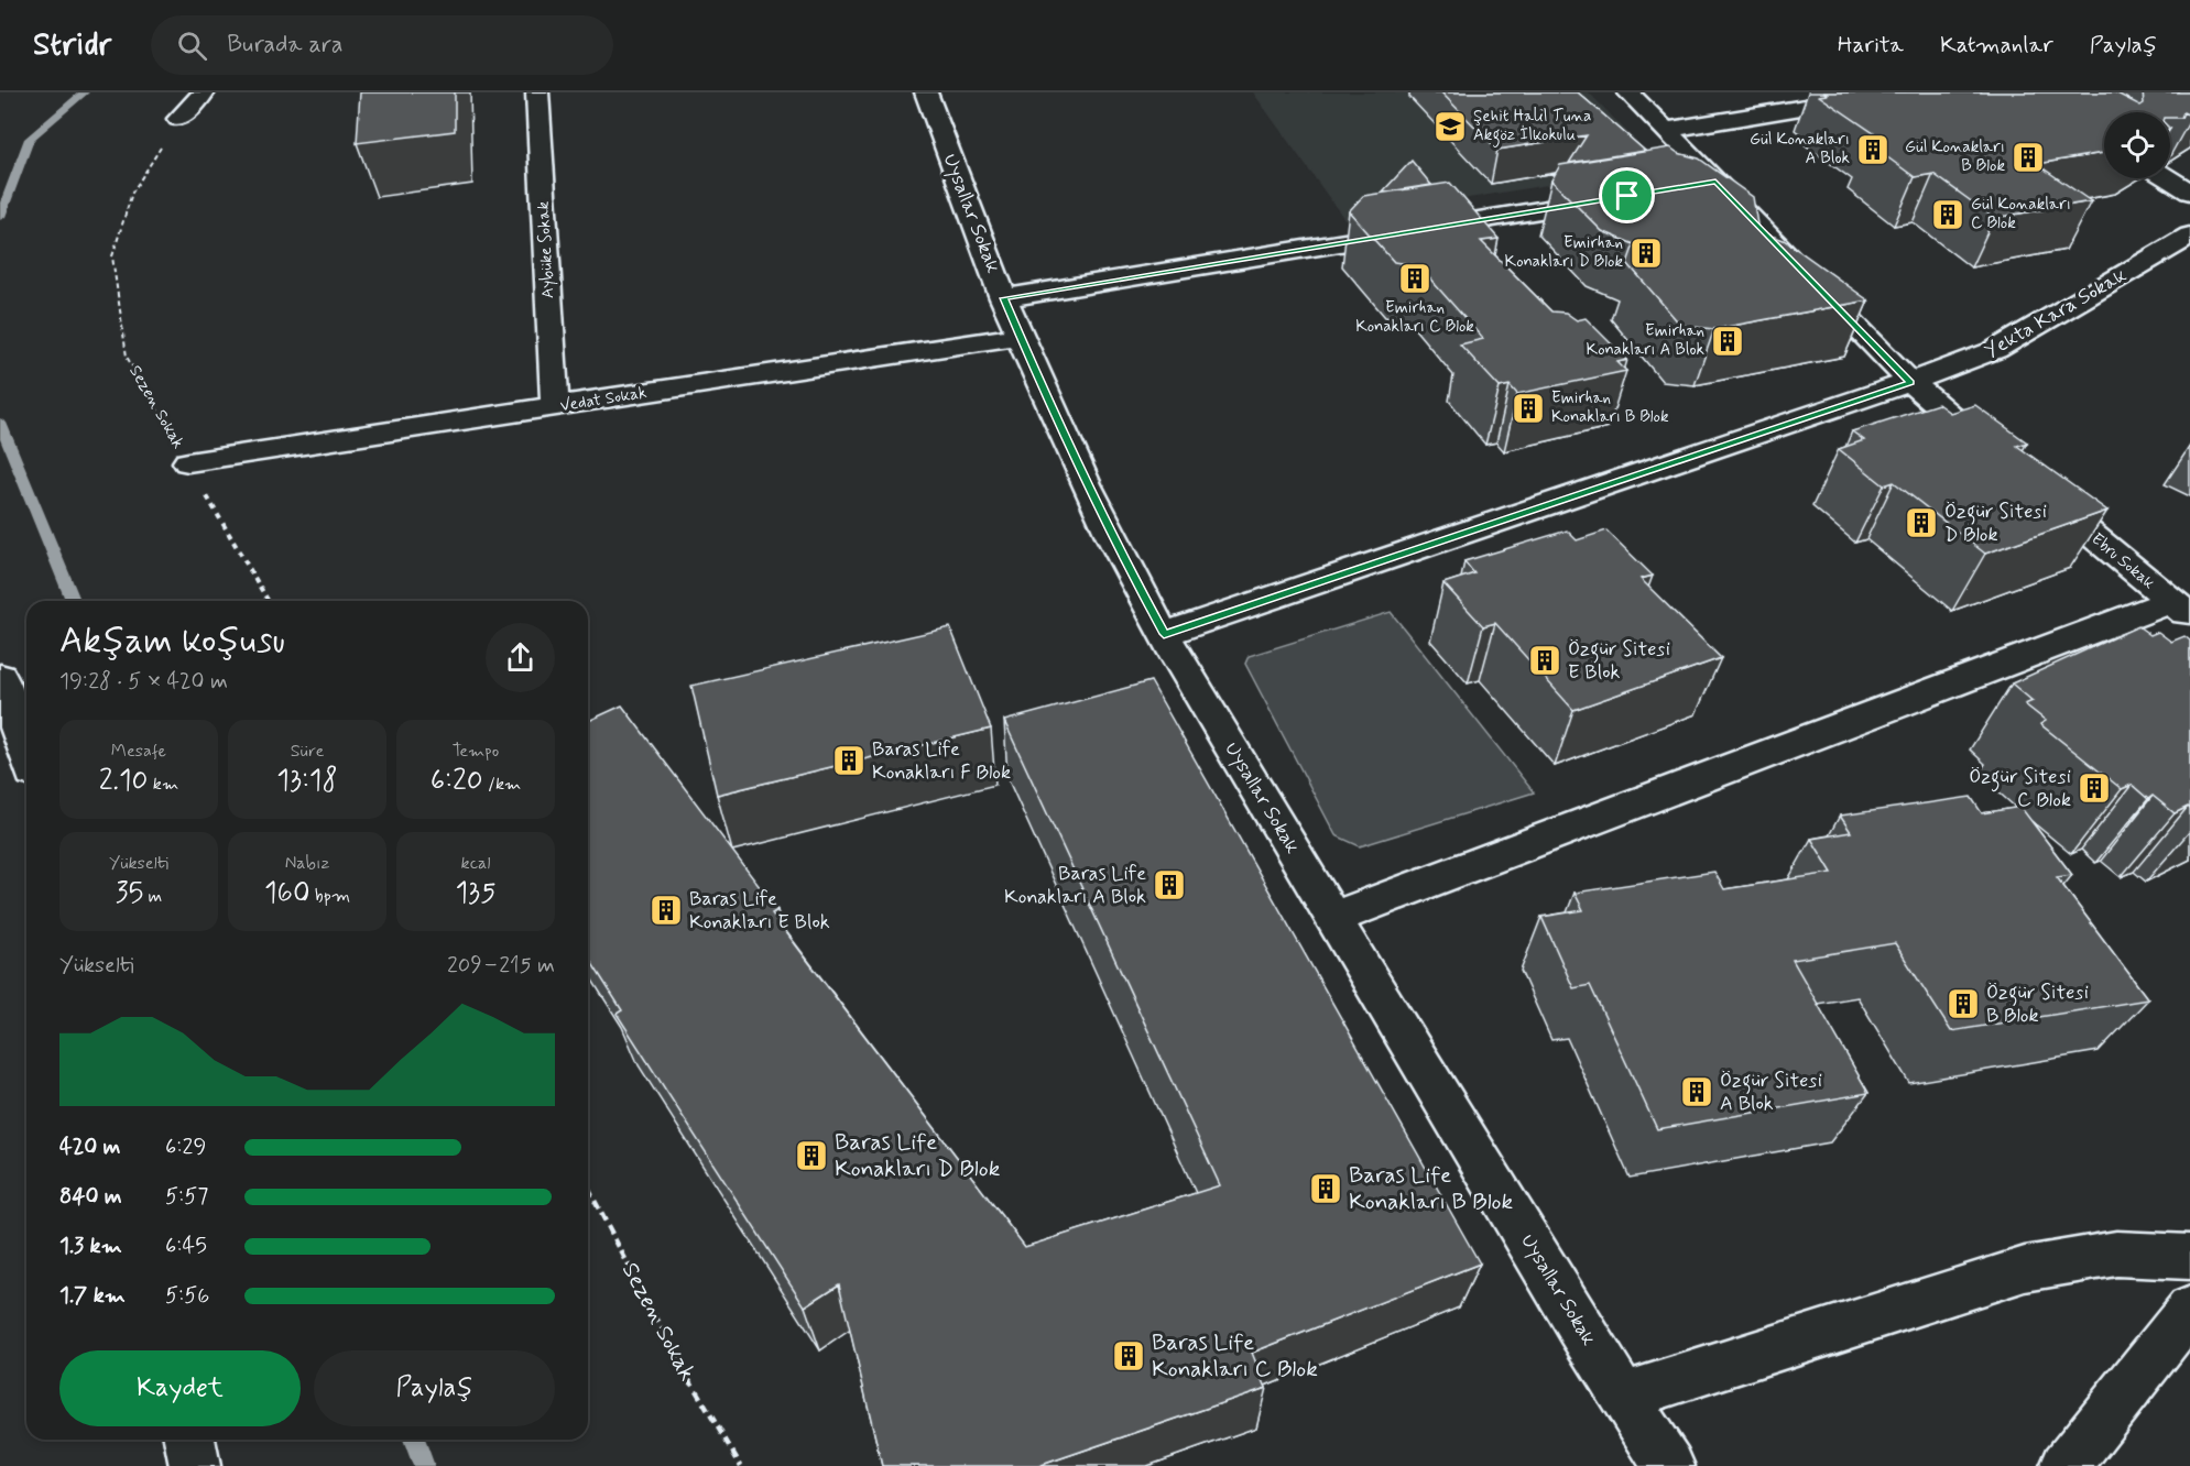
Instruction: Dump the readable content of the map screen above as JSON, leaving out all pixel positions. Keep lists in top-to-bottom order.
{
  "streets": {
    "street": [
      "Uysallar Sokak",
      "Aybüke Sokak",
      "Yekta Kara Sokak",
      "Vedat Sokak",
      "Ebru Sokak"
    ],
    "path": ["Sezen Sokak"]
  },
  "crossings": [
    ["Uysallar Sokak", "Yekta Kara Sokak"],
    ["Uysallar Sokak", "Vedat Sokak"],
    ["Aybüke Sokak", "Vedat Sokak"],
    ["Vedat Sokak", "Sezen Sokak"]
  ],
  "places": {
    "school or university": ["Şehit Halil Tuna Akgöz İlkokulu"],
    "building": [
      "Gül Konakları A Blok",
      "Gül Konakları B Blok",
      "Gül Konakları C Blok",
      "Emirhan Konakları D Blok",
      "Emirhan Konakları C Blok",
      "Emirhan Konakları A Blok",
      "Emirhan Konakları B Blok",
      "Özgür Sitesi D Blok",
      "Özgür Sitesi E Blok",
      "Baras Life Konakları F Blok",
      "Özgür Sitesi C Blok",
      "Baras Life Konakları A Blok",
      "Baras Life Konakları E Blok",
      "Özgür Sitesi B Blok",
      "Özgür Sitesi A Blok",
      "Baras Life Konakları D Blok",
      "Baras Life Konakları B Blok",
      "Baras Life Konakları C Blok"
    ]
  },
  "page": {
    "header": "Stridr",
    "search": "Burada ara",
    "nav": ["Harita", "Katmanlar", "Paylaş"],
    "heading": ["Akşam koşusu", "19:28 · 5 × 420 m"],
    "stats": [
      ["Mesafe", "2.10 km"],
      ["Süre", "13:18"],
      ["Tempo", "6:20 /km"],
      ["Yükselti", "35 m"],
      ["Nabız", "160 bpm"],
      ["kcal", "135"]
    ],
    "chart": ["Yükselti", "209–215 m"],
    "list": [
      {
        "name": "420 m",
        "note": "6:29"
      },
      {
        "name": "840 m",
        "note": "5:57"
      },
      {
        "name": "1.3 km",
        "note": "6:45"
      },
      {
        "name": "1.7 km",
        "note": "5:56"
      }
    ],
    "buttons": ["Kaydet", "Paylaş"]
  }
}
